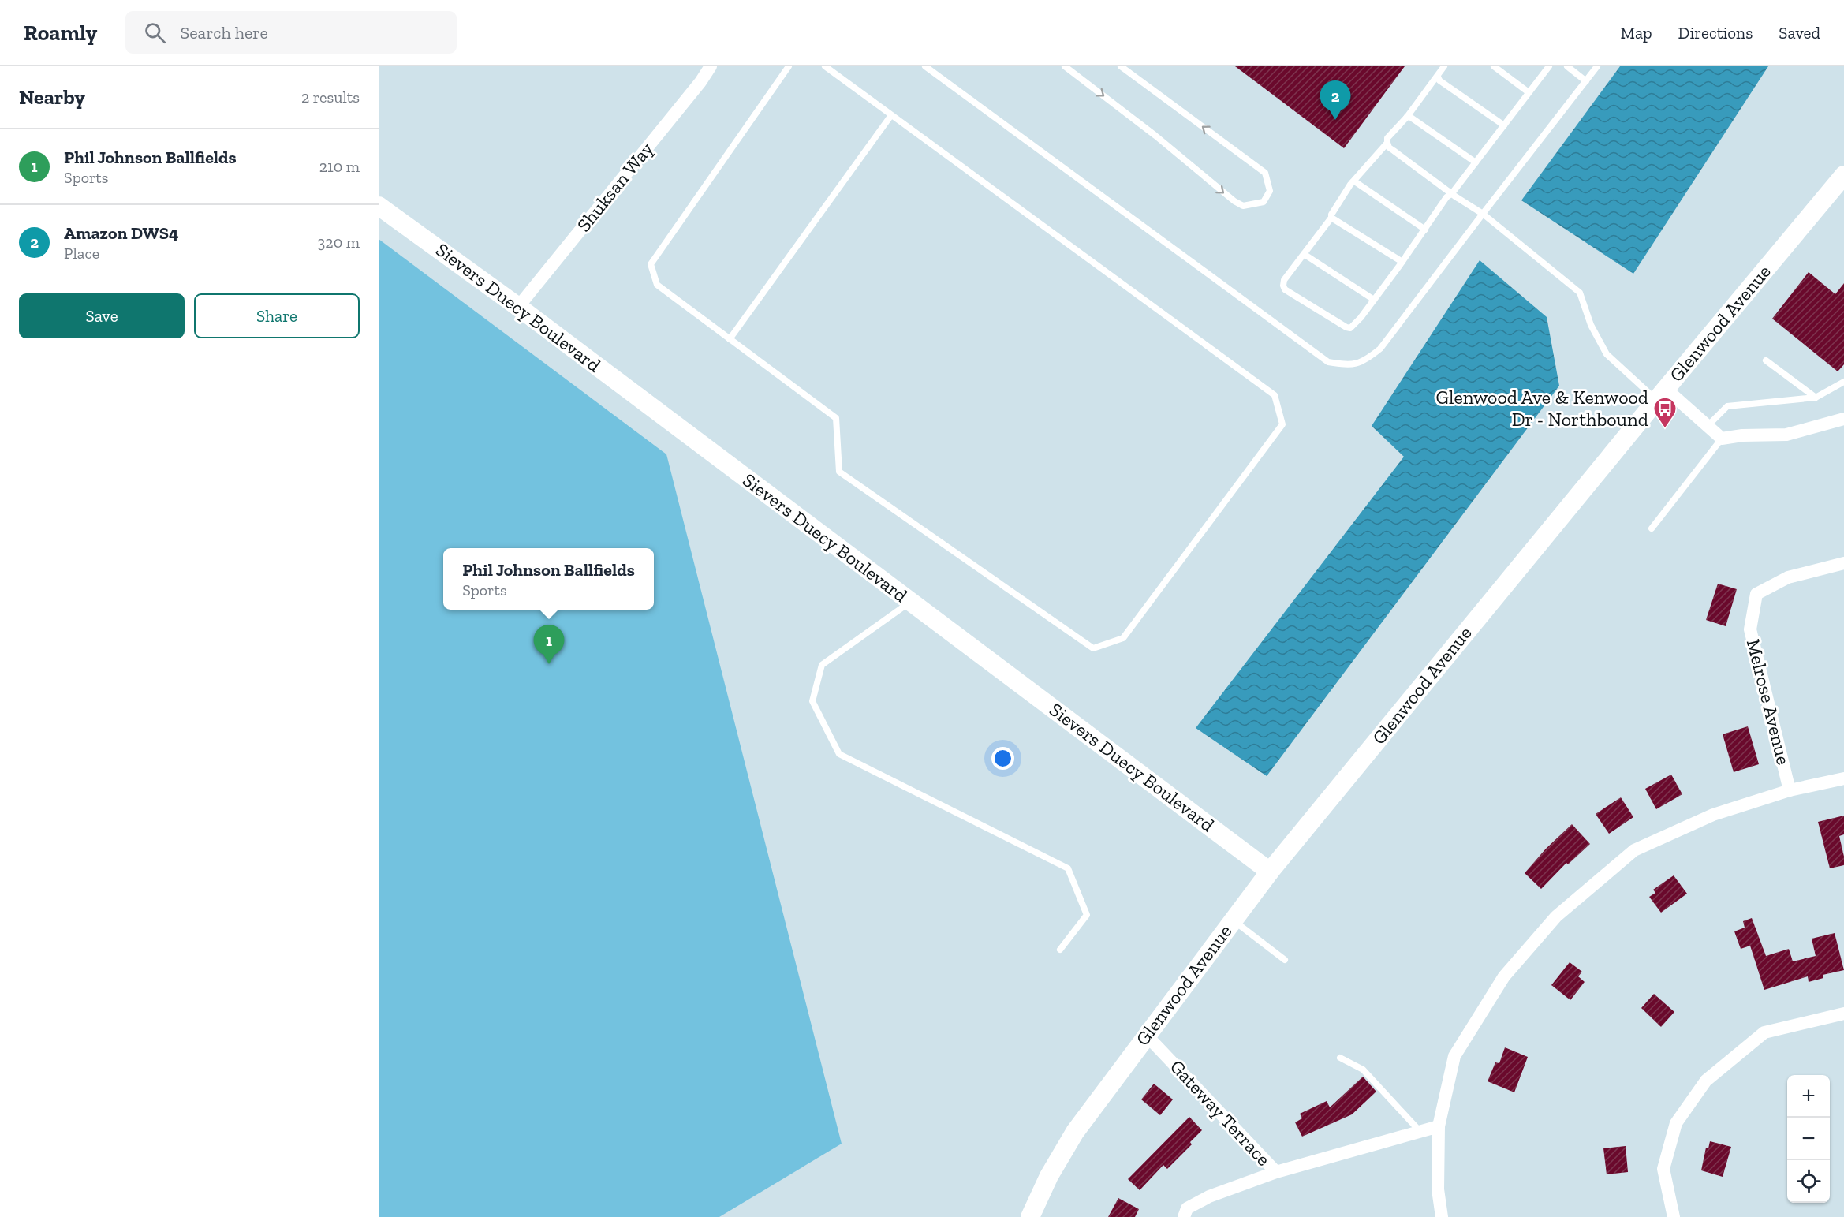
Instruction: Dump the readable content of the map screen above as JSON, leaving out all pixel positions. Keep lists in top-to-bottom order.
{
  "streets": {
    "street": [
      "Shuksan Way",
      "Sievers Duecy Boulevard",
      "Glenwood Avenue",
      "Melrose Avenue",
      "Gateway Terrace"
    ]
  },
  "crossings": [
    ["Shuksan Way", "Sievers Duecy Boulevard"],
    ["Sievers Duecy Boulevard", "Glenwood Avenue"],
    ["Glenwood Avenue", "Gateway Terrace"]
  ],
  "places": {
    "bus stop": ["Glenwood Ave & Kenwood Dr - Northbound"]
  },
  "page": {
    "header": "Roamly",
    "search": "Search here",
    "nav": ["Map", "Directions", "Saved"],
    "heading": ["Nearby", "2 results"],
    "pins": ["2", "1"],
    "list": [
      {
        "mark": "1",
        "name": "Phil Johnson Ballfields",
        "note": "Sports",
        "value": "210 m"
      },
      {
        "mark": "2",
        "name": "Amazon DWS4",
        "note": "Place",
        "value": "320 m"
      }
    ],
    "buttons": ["Save", "Share"],
    "popup": ["Phil Johnson Ballfields", "Sports"],
    "map_buttons": ["+", "−"]
  }
}
